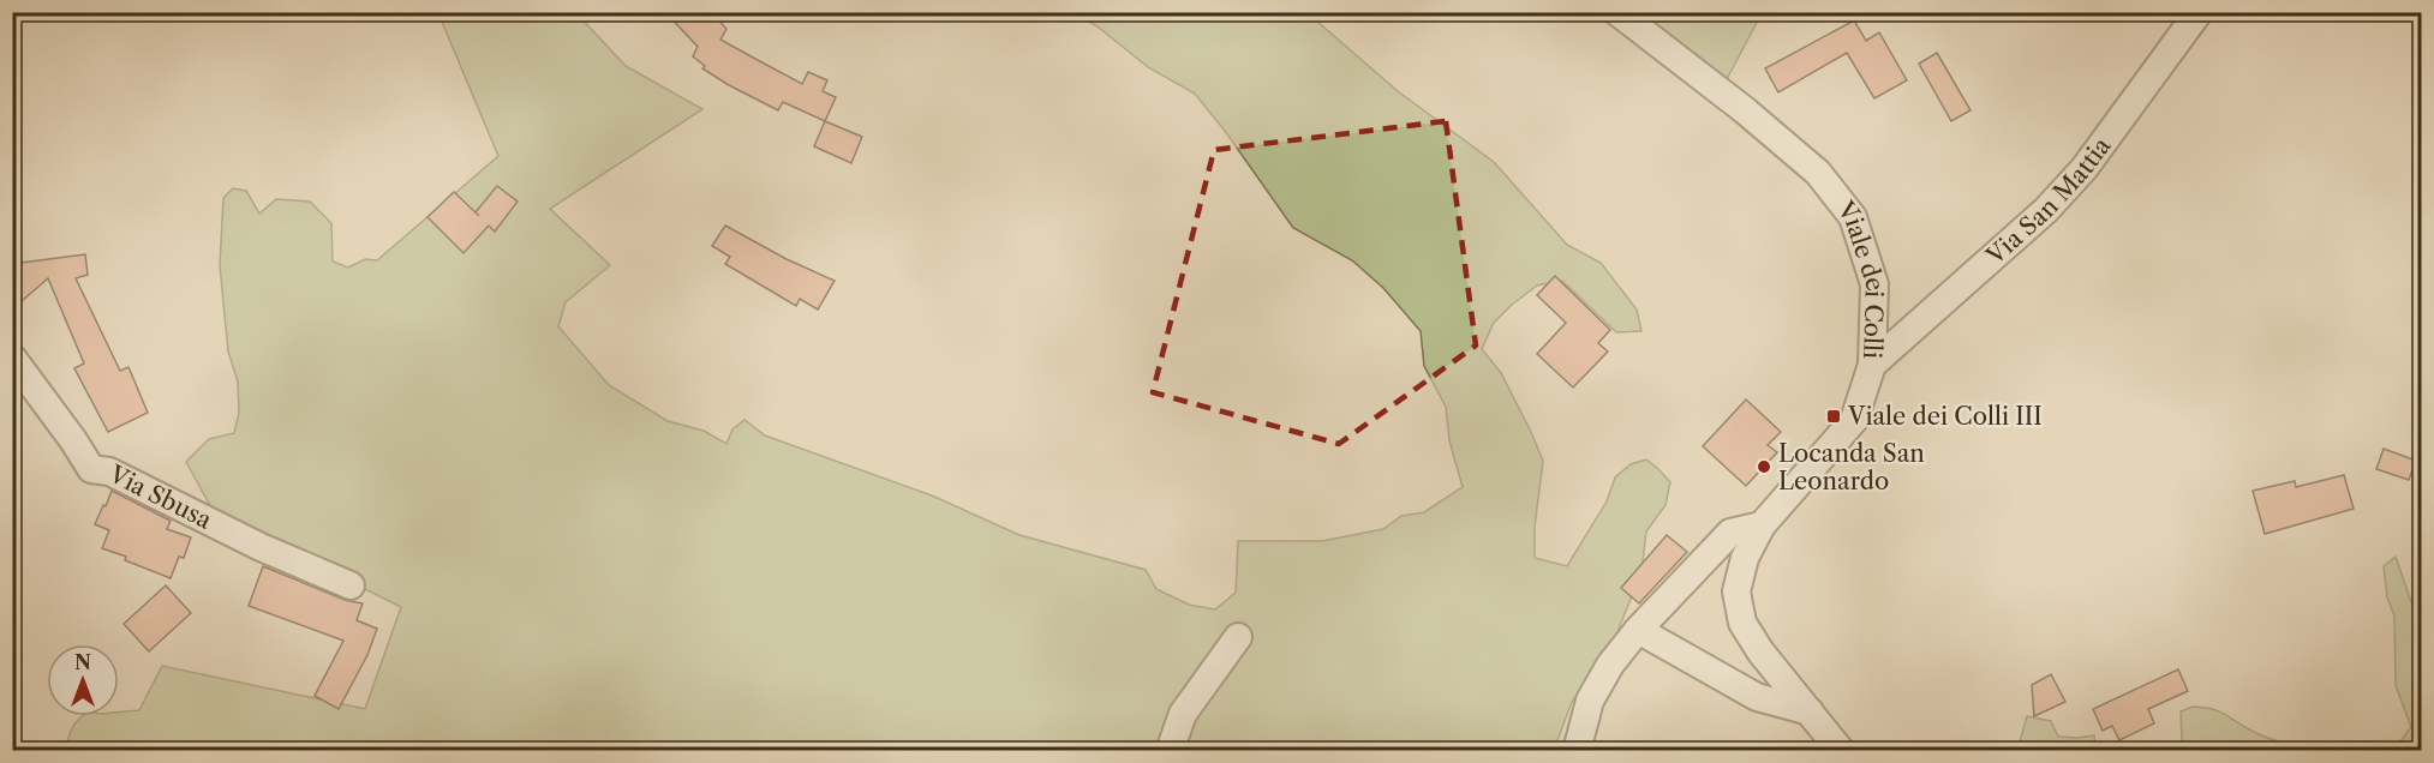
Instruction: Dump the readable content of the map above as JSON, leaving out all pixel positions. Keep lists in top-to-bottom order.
{
  "streets": {
    "street": ["Via San Mattia", "Viale dei Colli", "Via Sbusa"]
  },
  "crossings": [
    ["Via San Mattia", "Viale dei Colli"]
  ],
  "places": {
    "transit": ["Viale dei Colli III"],
    "other": ["Locanda San Leonardo"]
  },
  "north": "top"
}
